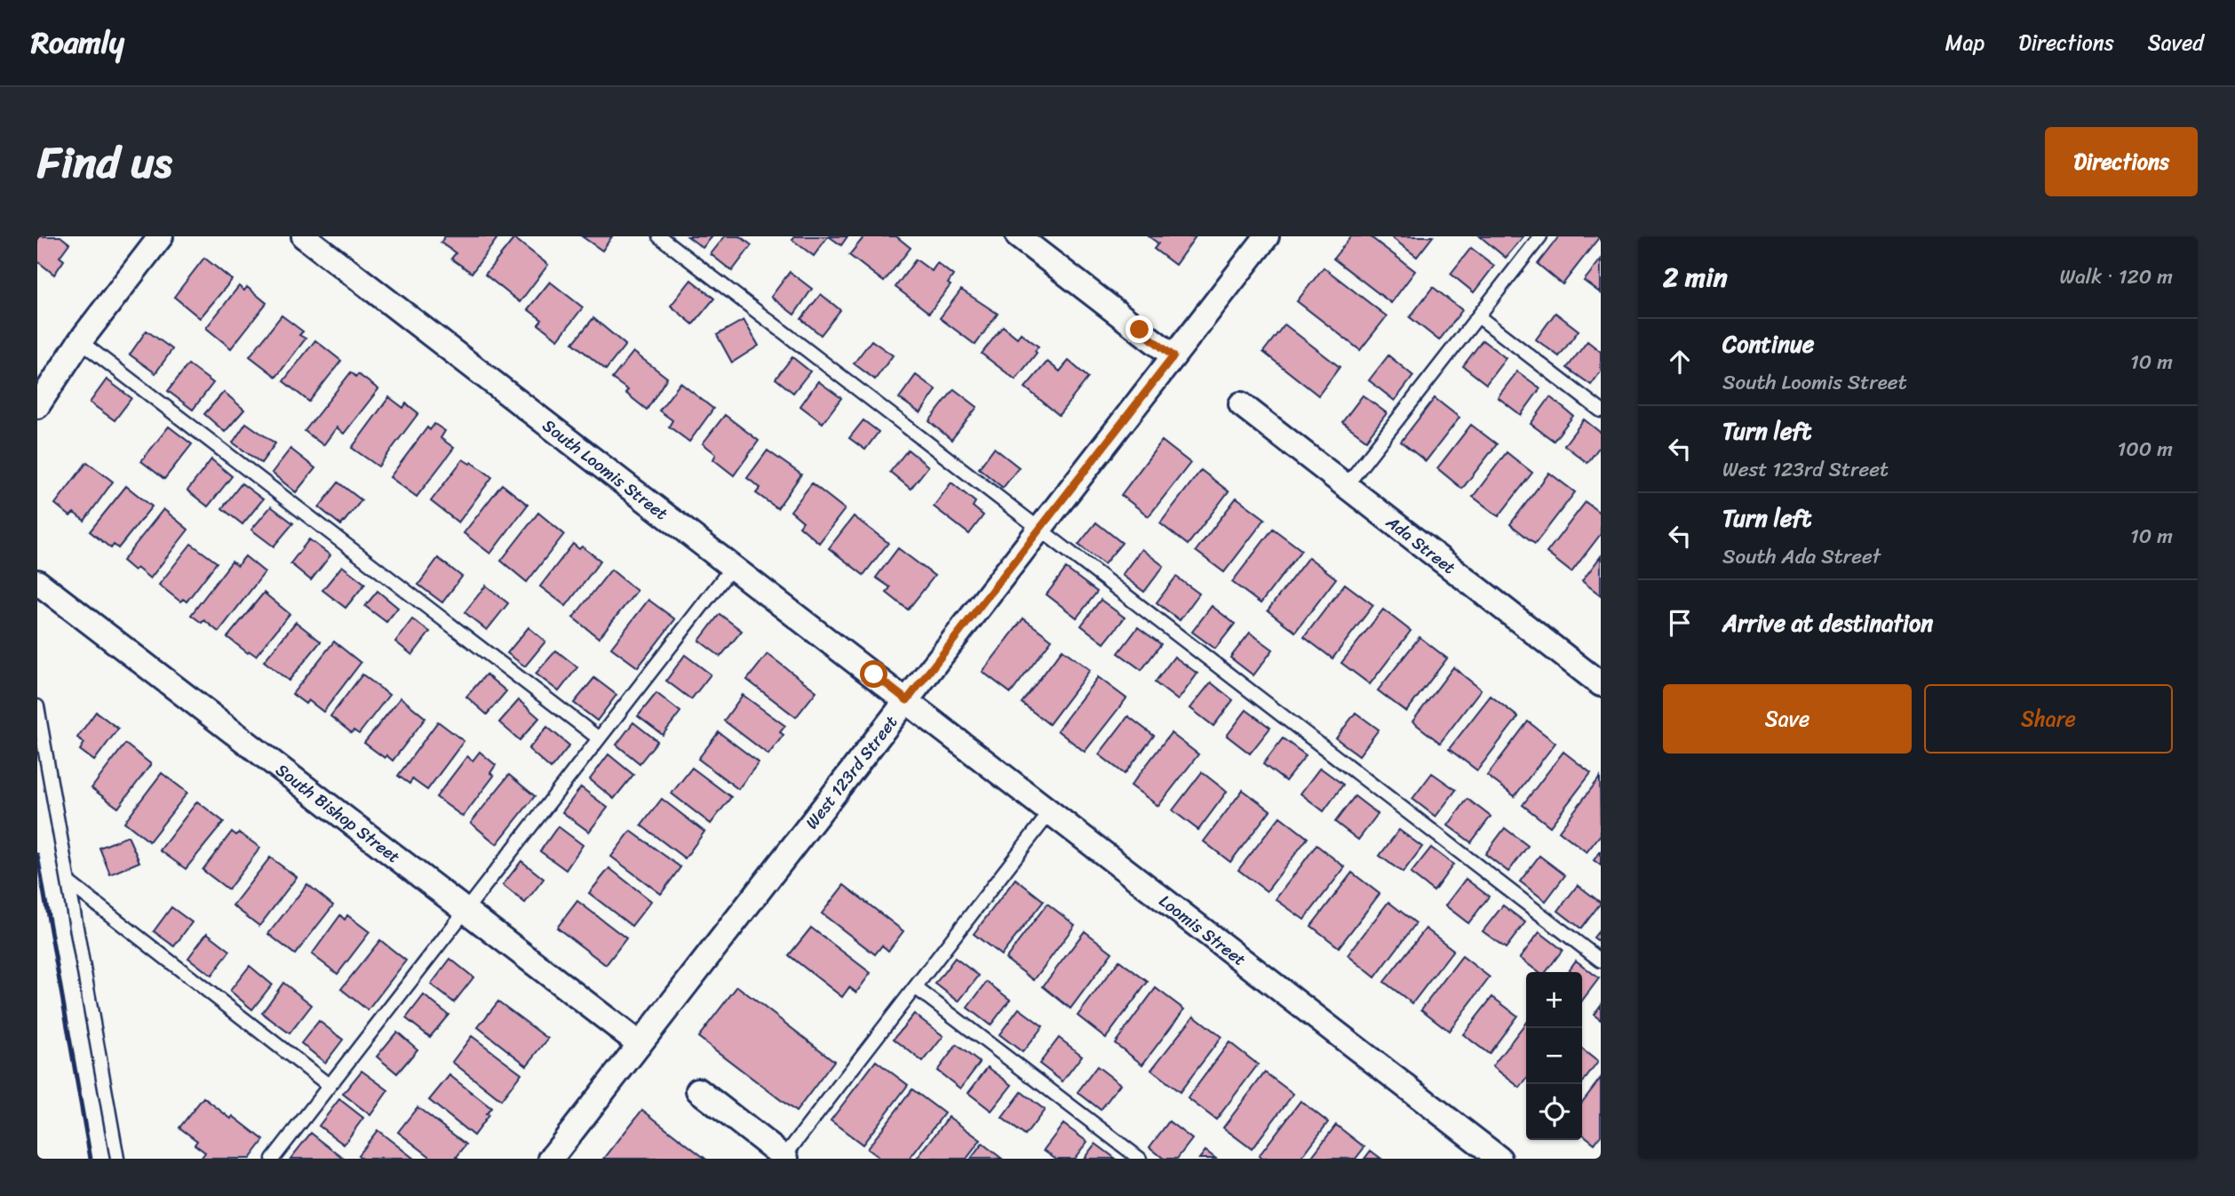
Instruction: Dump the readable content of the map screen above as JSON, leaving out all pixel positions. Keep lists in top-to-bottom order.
{
  "streets": {
    "street": [
      "South Loomis Street",
      "Ada Street",
      "West 123rd Street",
      "South Bishop Street",
      "Loomis Street"
    ]
  },
  "crossings": [
    ["South Loomis Street", "West 123rd Street"],
    ["South Loomis Street", "Loomis Street"],
    ["West 123rd Street", "South Bishop Street"],
    ["West 123rd Street", "Loomis Street"]
  ],
  "page": {
    "header": "Roamly",
    "nav": ["Map", "Directions", "Saved"],
    "title": "Find us",
    "buttons": [
      "Directions",
      ["Save", "Share"]
    ],
    "heading": ["2 min", "Walk · 120 m"],
    "list": [
      ["Continue", "South Loomis Street", "10 m"],
      ["Turn left", "West 123rd Street", "100 m"],
      ["Turn left", "South Ada Street", "10 m"],
      "Arrive at destination"
    ],
    "map_buttons": ["+", "−"]
  }
}
